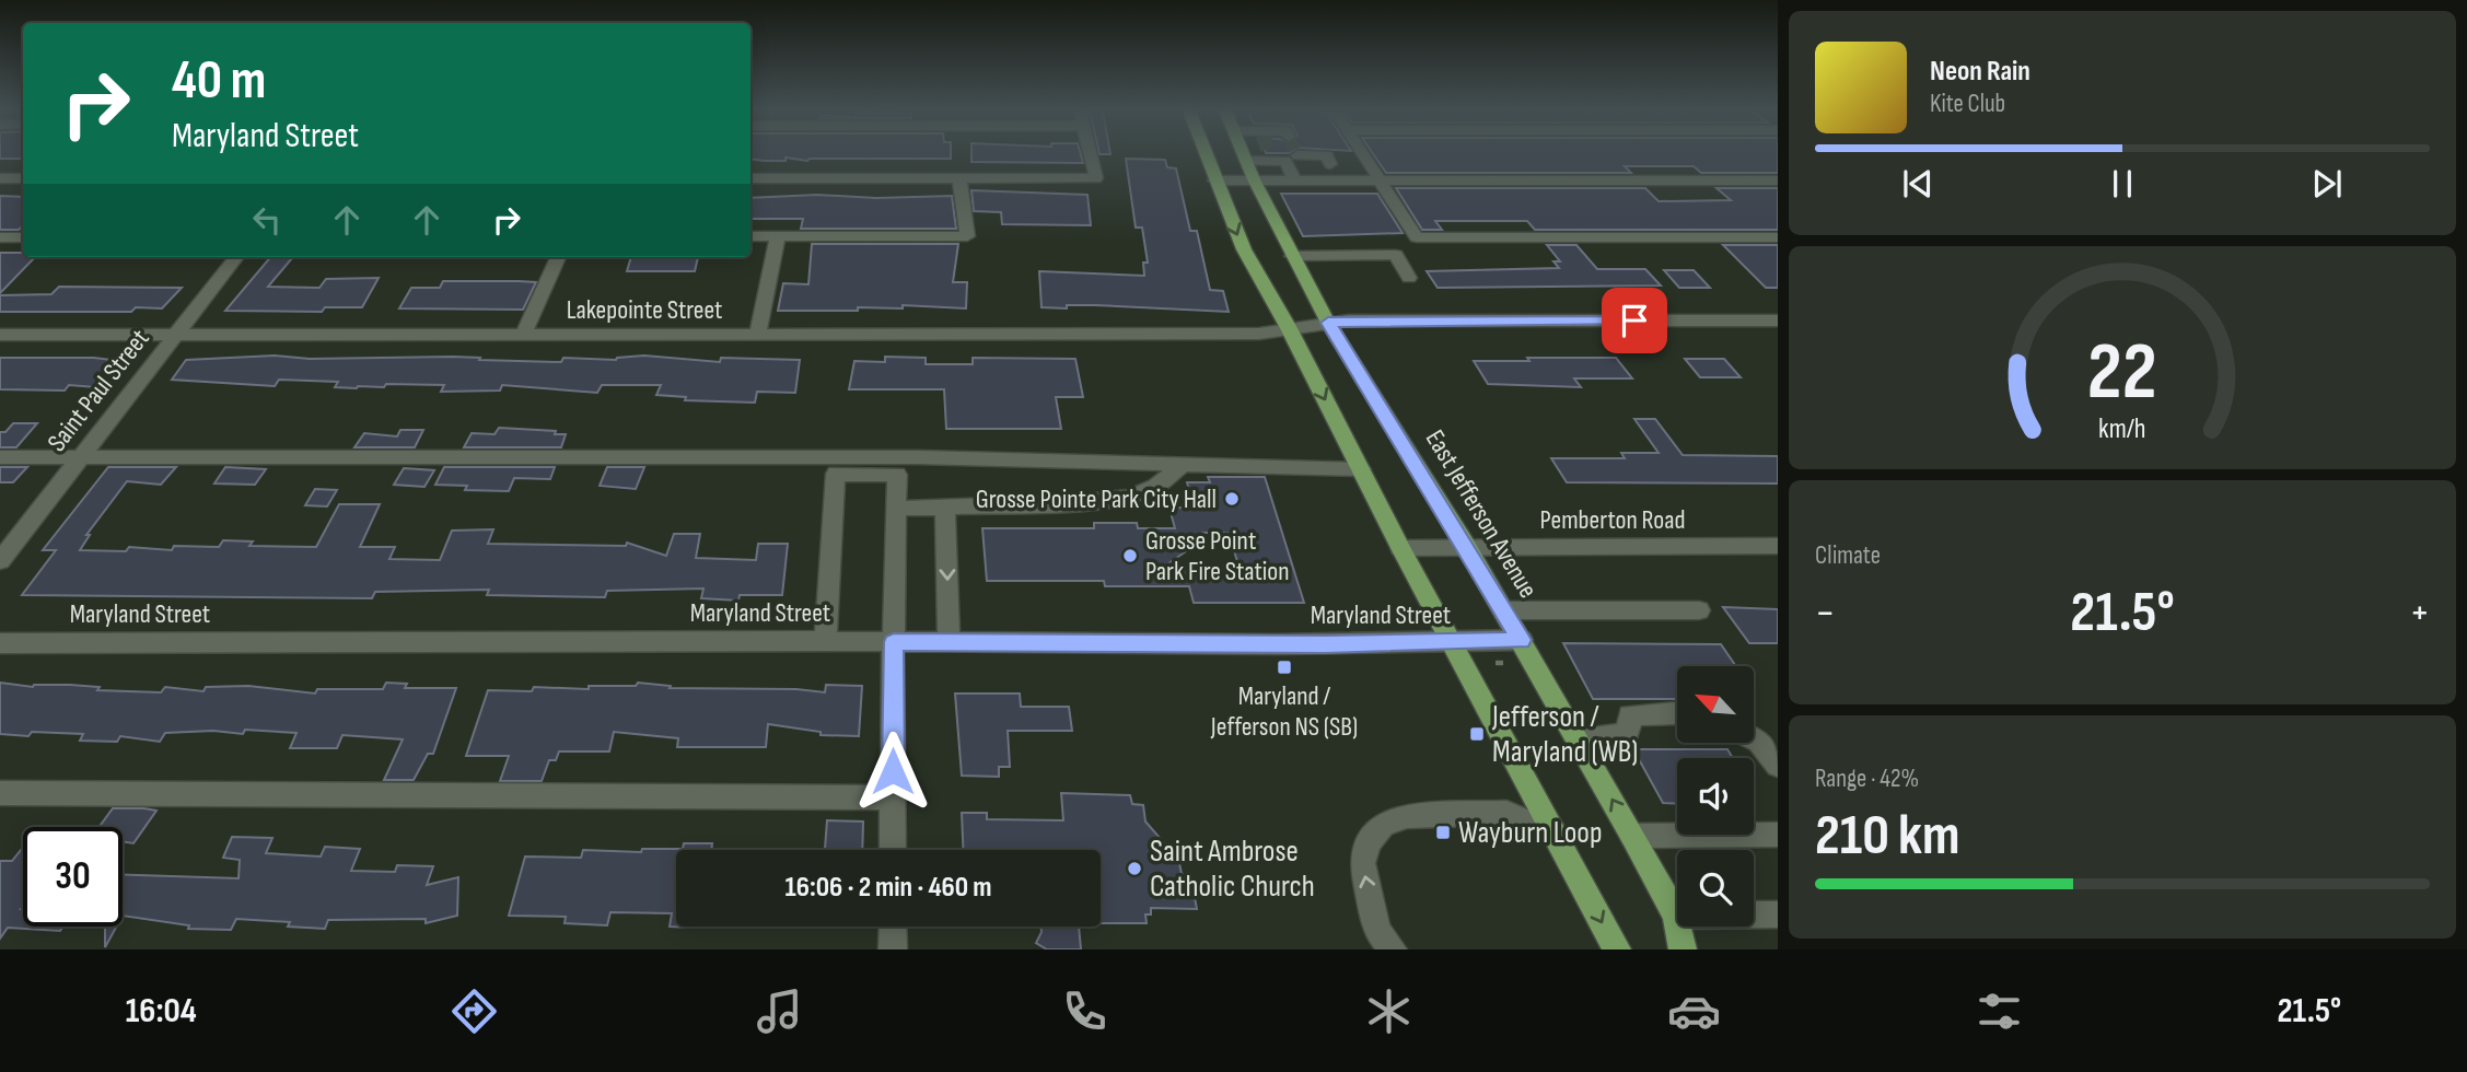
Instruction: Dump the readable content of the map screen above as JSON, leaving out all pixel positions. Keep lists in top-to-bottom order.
{
  "streets": {
    "main road": ["East Jefferson Avenue"],
    "street": [
      "Lakepointe Street",
      "Saint Paul Street",
      "Pemberton Road",
      "Maryland Street"
    ]
  },
  "crossings": [
    ["Lakepointe Street", "Saint Paul Street"],
    ["Lakepointe Street", "East Jefferson Avenue"],
    ["East Jefferson Avenue", "Pemberton Road"],
    ["East Jefferson Avenue", "Maryland Street"]
  ],
  "places": {
    "other": ["Grosse Pointe Park City Hall", "Grosse Point Park Fire Station", "Saint Ambrose Catholic Church"],
    "transit": ["Maryland / Jefferson NS (SB)", "Jefferson / Maryland (WB)", "Wayburn Loop"]
  },
  "north": "top left",
  "page": {
    "turn": ["40 m", "Maryland Street"],
    "song": ["Neon Rain", "Kite Club"],
    "tile": [
      "Climate",
      ["Range · 42%", "210 km"]
    ],
    "heat": ["−", "21.5°", "+"],
    "limit": "30",
    "trip": "16:06 · 2 min · 460 m",
    "tabs": ["16:04", "21.5°"],
    "gauge": ["22", "km/h"]
  }
}
